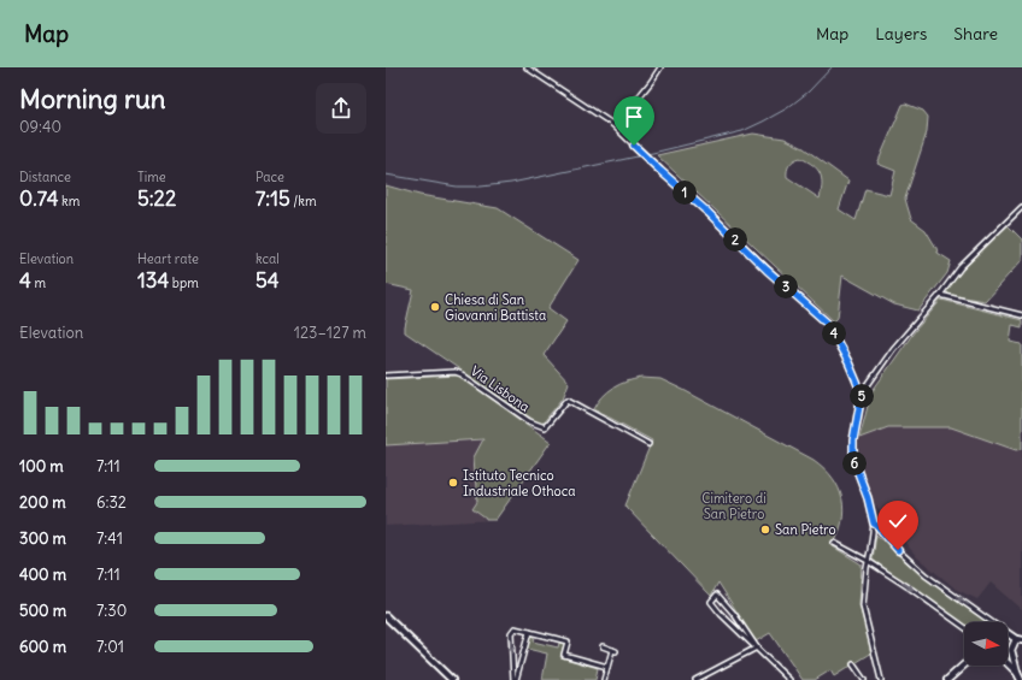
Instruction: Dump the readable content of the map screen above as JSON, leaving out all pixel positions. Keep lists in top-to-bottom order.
{
  "streets": {
    "street": ["Via Lisbona"]
  },
  "parks": ["Cimitero di San Pietro"],
  "places": ["Chiesa di San Giovanni Battista", "Istituto Tecnico Industriale Othoca", "San Pietro"],
  "north": "right",
  "page": {
    "header": "Map",
    "nav": ["Map", "Layers", "Share"],
    "heading": ["Morning run", "09:40"],
    "stats": [
      ["Distance", "0.74 km"],
      ["Time", "5:22"],
      ["Pace", "7:15 /km"],
      ["Elevation", "4 m"],
      ["Heart rate", "134 bpm"],
      ["kcal", "54"]
    ],
    "pins": [
      "1",
      "2",
      "3",
      "4",
      "5",
      "6"
    ],
    "chart": ["Elevation", "123–127 m"],
    "list": [
      {
        "name": "100 m",
        "note": "7:11"
      },
      {
        "name": "200 m",
        "note": "6:32"
      },
      {
        "name": "300 m",
        "note": "7:41"
      },
      {
        "name": "400 m",
        "note": "7:11"
      },
      {
        "name": "500 m",
        "note": "7:30"
      },
      {
        "name": "600 m",
        "note": "7:01"
      }
    ]
  }
}
